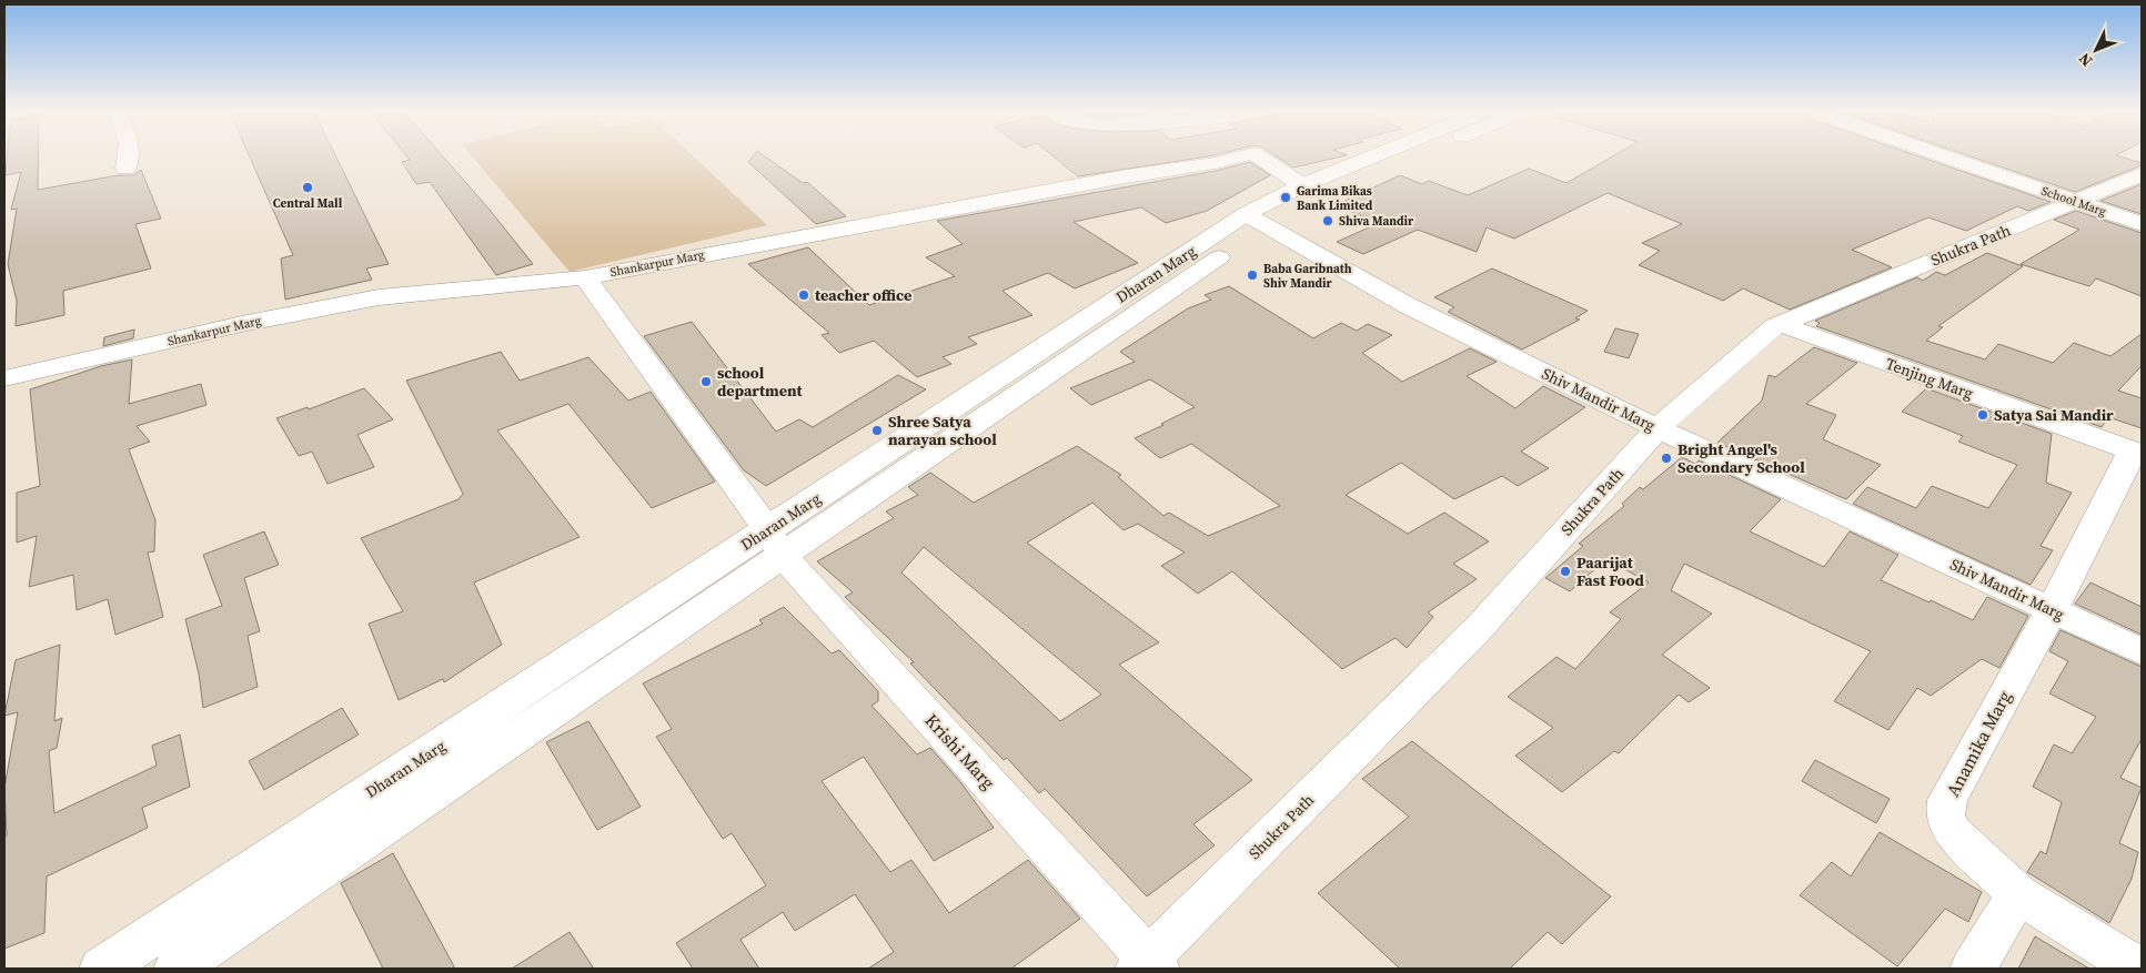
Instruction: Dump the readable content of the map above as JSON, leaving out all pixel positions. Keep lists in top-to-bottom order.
{
  "streets": {
    "street": [
      "School Marg",
      "Shukra Path",
      "Shankarpur Marg",
      "Dharan Marg",
      "Tenjing Marg",
      "Shiv Mandir Marg",
      "Anamika Marg",
      "Krishi Marg"
    ]
  },
  "crossings": [
    ["School Marg", "Shukra Path"],
    ["Shukra Path", "Tenjing Marg"],
    ["Shukra Path", "Shiv Mandir Marg"],
    ["Shukra Path", "Krishi Marg"],
    ["Shankarpur Marg", "Krishi Marg"],
    ["Dharan Marg", "Shiv Mandir Marg"],
    ["Dharan Marg", "Krishi Marg"],
    ["Tenjing Marg", "Anamika Marg"],
    ["Shiv Mandir Marg", "Anamika Marg"]
  ],
  "places": [
    "Central Mall",
    "Garima Bikas Bank Limited",
    "Shiva Mandir",
    "Baba Garibnath Shiv Mandir",
    "teacher office",
    "school department",
    "Satya Sai Mandir",
    "Shree Satya narayan school",
    "Bright Angel's Secondary School",
    "Paarijat Fast Food"
  ],
  "north": "bottom left"
}
